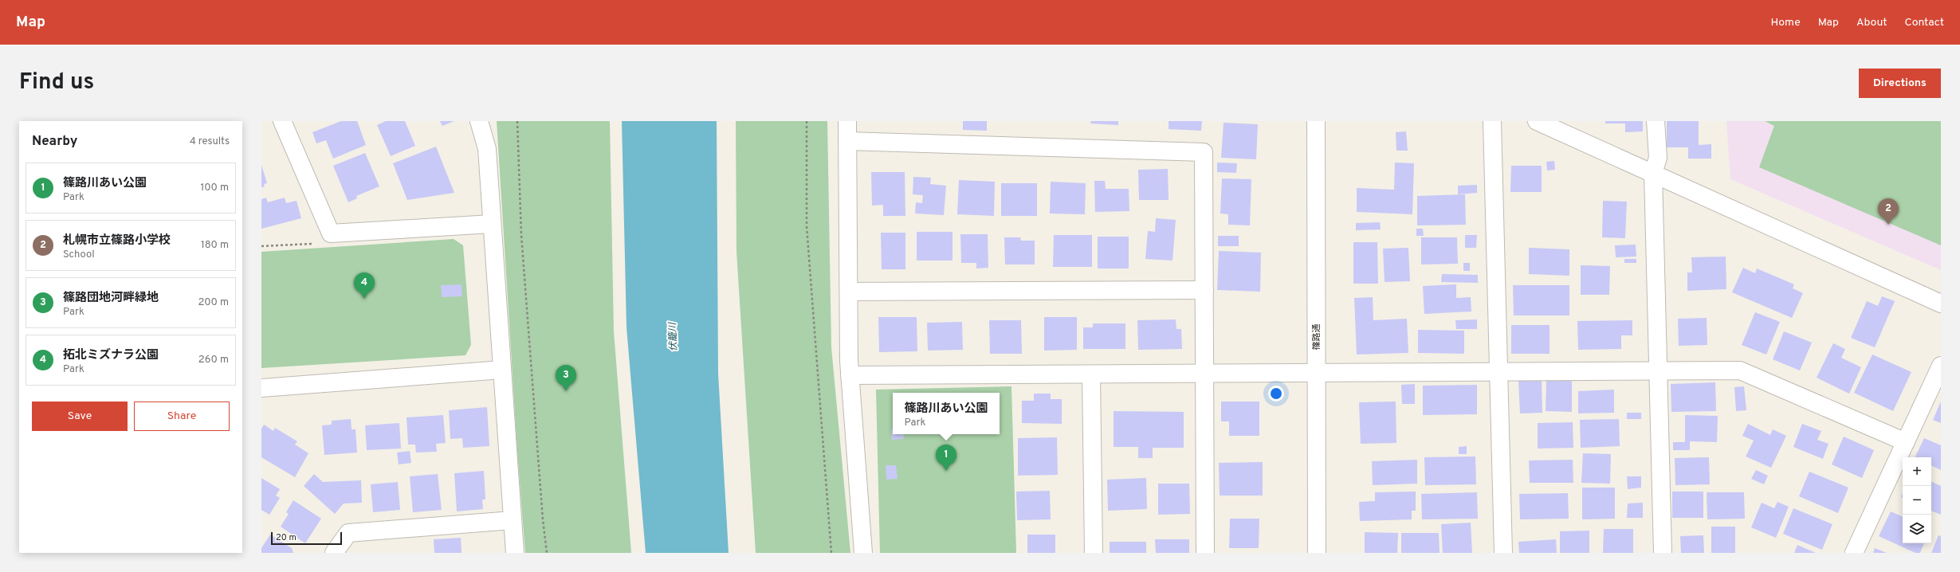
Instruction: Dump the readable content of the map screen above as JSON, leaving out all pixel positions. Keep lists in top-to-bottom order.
{
  "streets": {
    "street": ["篠路通"]
  },
  "water": ["伏籠川"],
  "scale_bar": "20 m",
  "page": {
    "header": "Map",
    "nav": [
      "Home",
      "Map",
      "About",
      "Contact"
    ],
    "title": "Find us",
    "buttons": [
      "Directions",
      ["Save", "Share"]
    ],
    "heading": ["Nearby", "4 results"],
    "list": [
      {
        "mark": "1",
        "name": "篠路川あい公園",
        "note": "Park",
        "value": "100 m"
      },
      {
        "mark": "2",
        "name": "札幌市立篠路小学校",
        "note": "School",
        "value": "180 m"
      },
      {
        "mark": "3",
        "name": "篠路団地河畔緑地",
        "note": "Park",
        "value": "200 m"
      },
      {
        "mark": "4",
        "name": "拓北ミズナラ公園",
        "note": "Park",
        "value": "260 m"
      }
    ],
    "pins": [
      "2",
      "4",
      "3",
      "1"
    ],
    "popup": ["篠路川あい公園", "Park"],
    "map_buttons": ["+", "−"],
    "scale": "20 m"
  }
}
